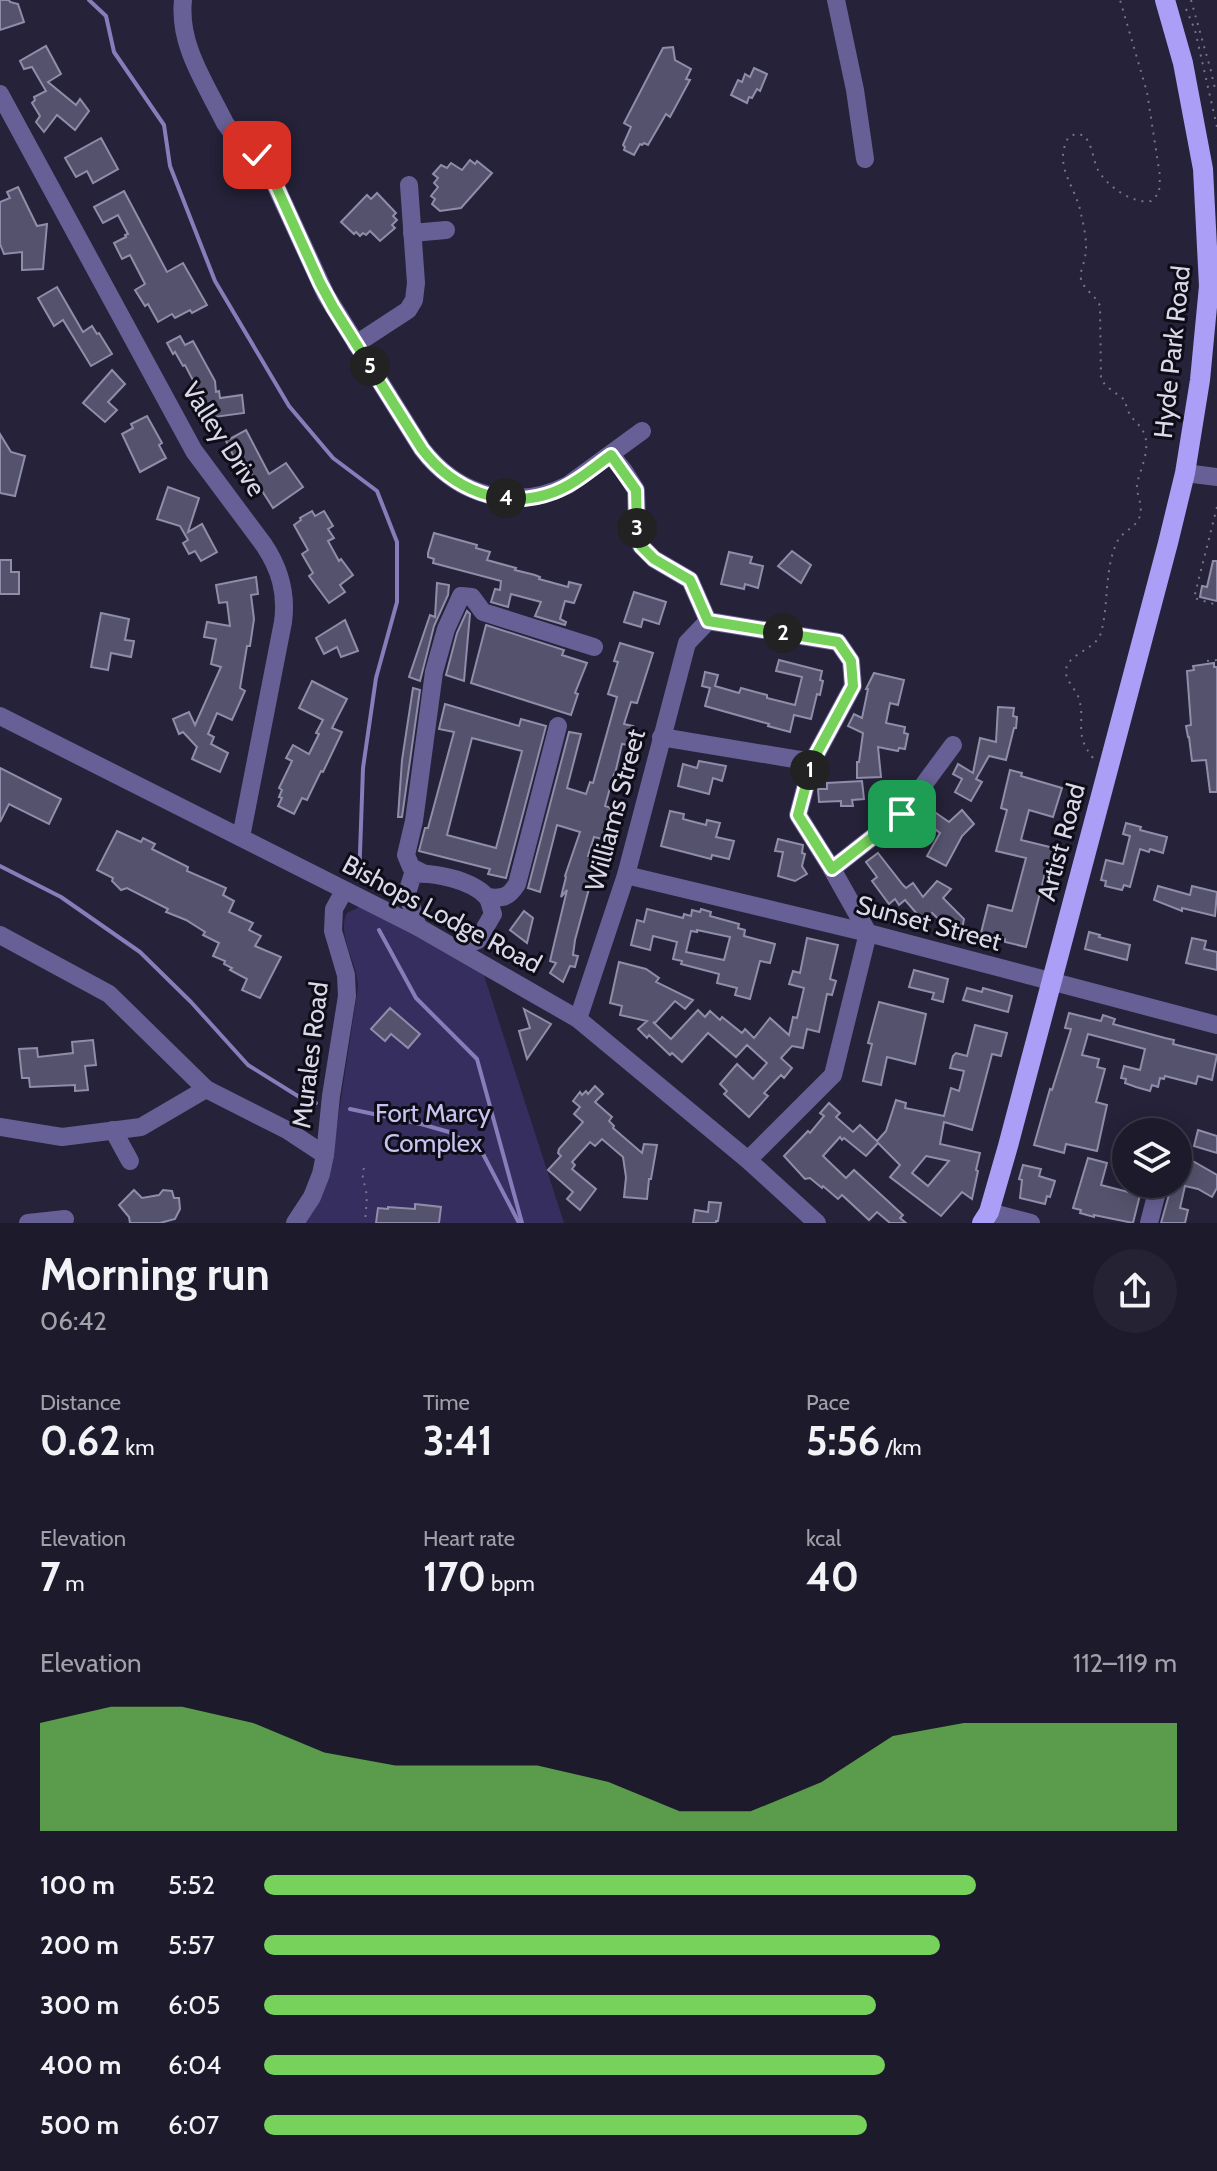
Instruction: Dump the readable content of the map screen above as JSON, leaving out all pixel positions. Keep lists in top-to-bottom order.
{
  "streets": {
    "main road": ["Hyde Park Road", "Artist Road"],
    "street": [
      "Valley Drive",
      "Williams Street",
      "Bishops Lodge Road",
      "Sunset Street",
      "Murales Road"
    ]
  },
  "crossings": [
    ["Hyde Park Road", "Artist Road"],
    ["Valley Drive", "Bishops Lodge Road"],
    ["Williams Street", "Bishops Lodge Road"],
    ["Williams Street", "Sunset Street"],
    ["Artist Road", "Sunset Street"],
    ["Bishops Lodge Road", "Murales Road"]
  ],
  "parks": ["Fort Marcy Complex"],
  "page": {
    "pins": [
      "5",
      "4",
      "3",
      "2",
      "1"
    ],
    "heading": ["Morning run", "06:42"],
    "stats": [
      ["Distance", "0.62 km"],
      ["Time", "3:41"],
      ["Pace", "5:56 /km"],
      ["Elevation", "7 m"],
      ["Heart rate", "170 bpm"],
      ["kcal", "40"]
    ],
    "chart": ["Elevation", "112–119 m"],
    "list": [
      {
        "name": "100 m",
        "note": "5:52"
      },
      {
        "name": "200 m",
        "note": "5:57"
      },
      {
        "name": "300 m",
        "note": "6:05"
      },
      {
        "name": "400 m",
        "note": "6:04"
      },
      {
        "name": "500 m",
        "note": "6:07"
      }
    ]
  }
}
